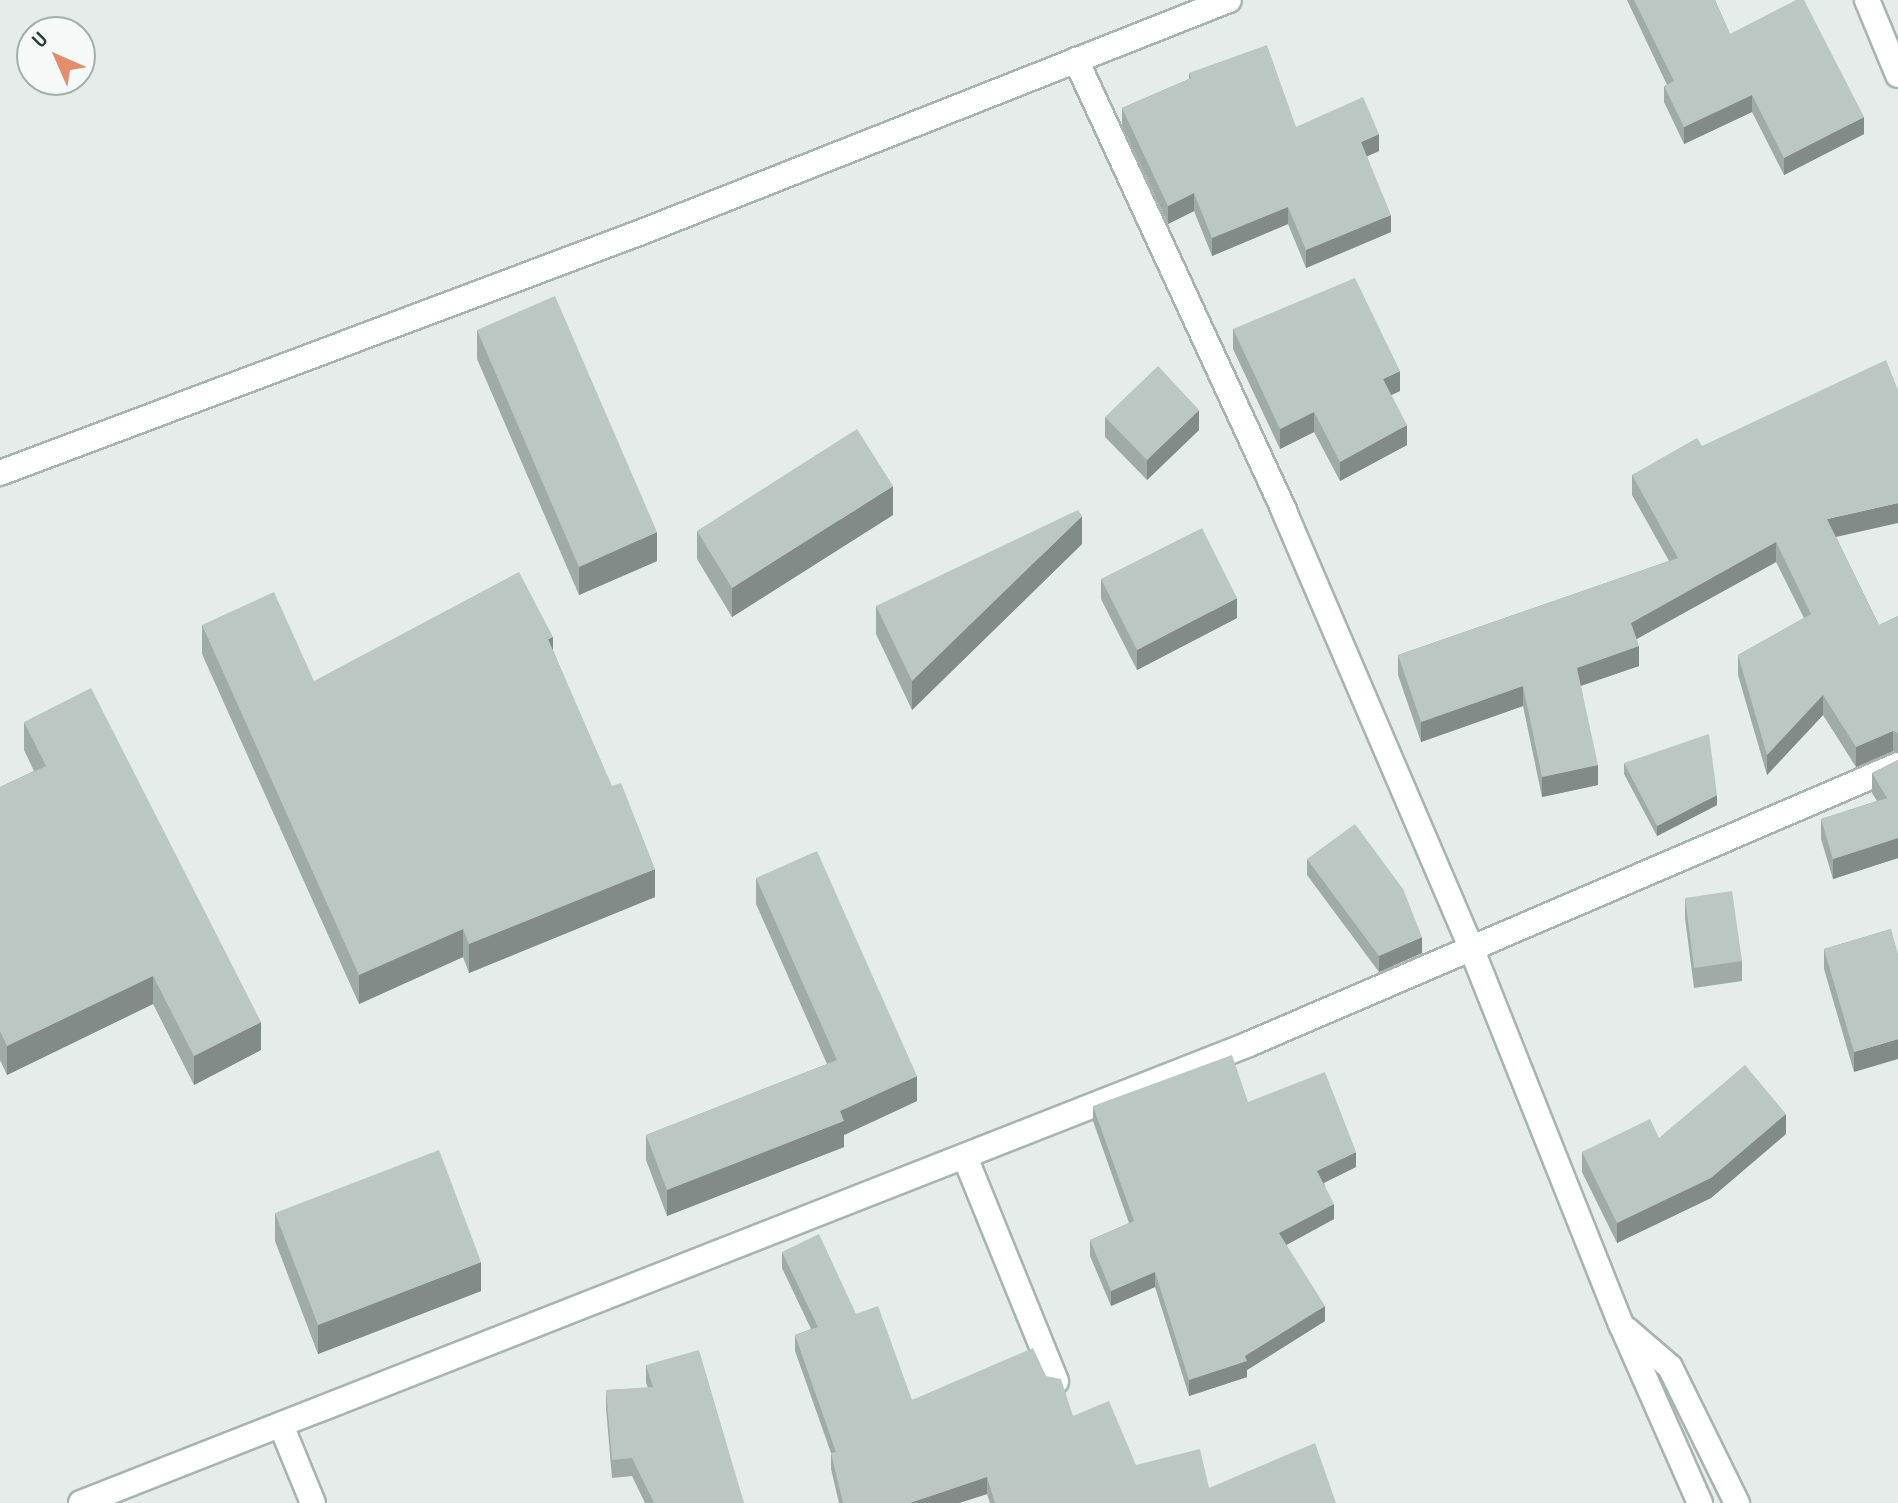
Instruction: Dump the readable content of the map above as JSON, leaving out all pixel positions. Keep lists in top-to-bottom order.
{
  "north": "top left"
}
